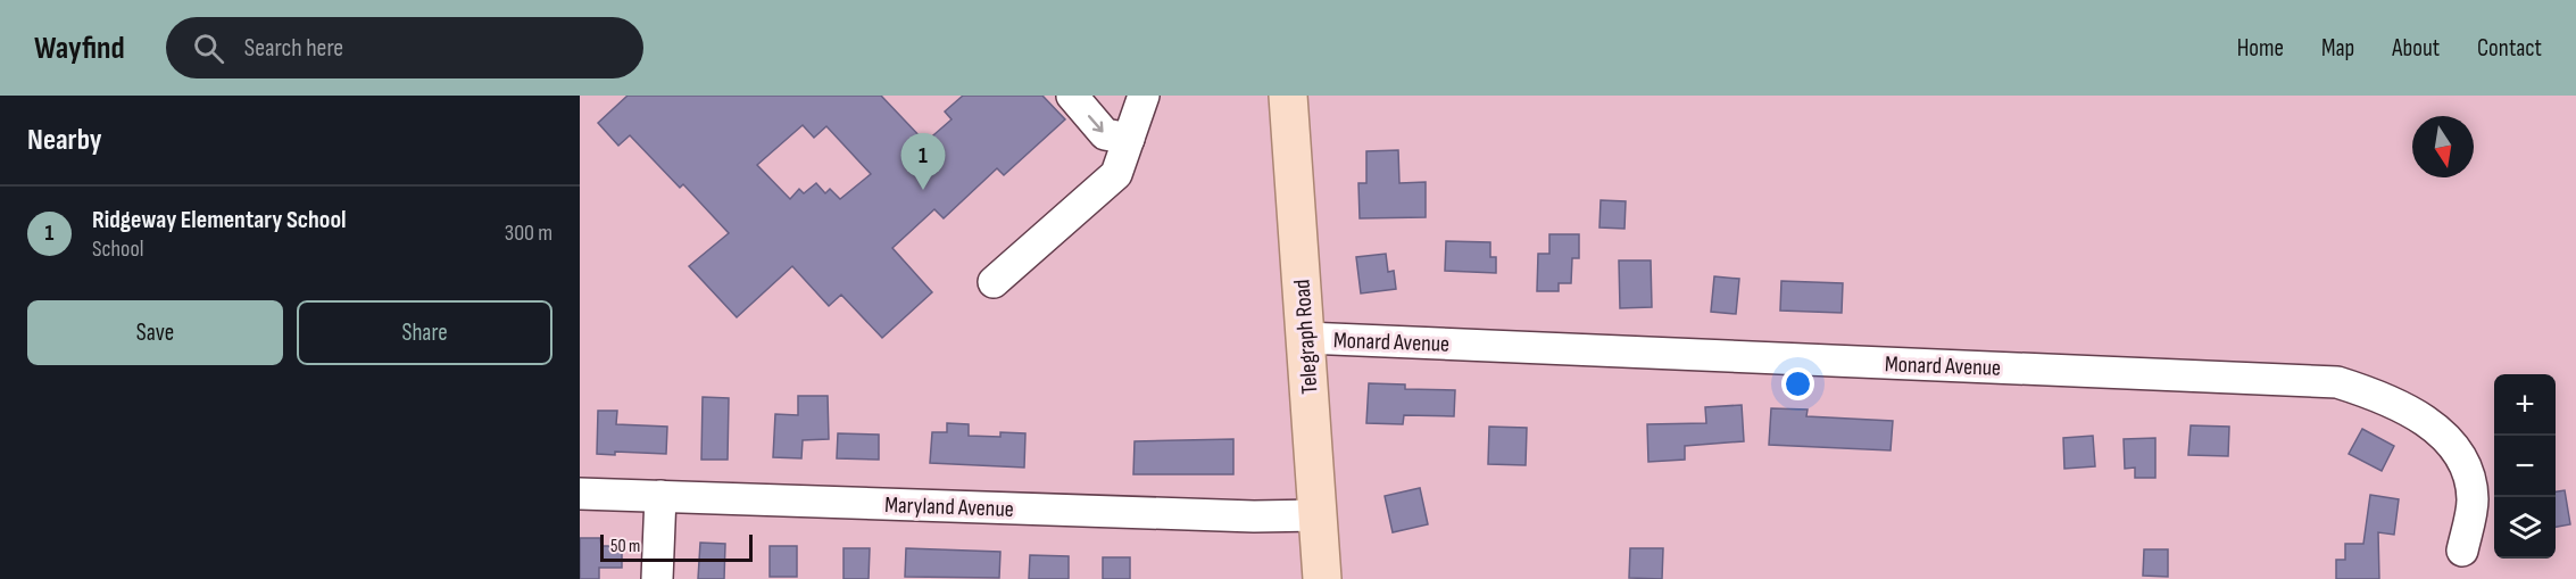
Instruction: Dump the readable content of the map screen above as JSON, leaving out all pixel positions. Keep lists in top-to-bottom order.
{
  "streets": {
    "main road": ["Telegraph Road"],
    "street": ["Monard Avenue", "Maryland Avenue"]
  },
  "crossings": [
    ["Telegraph Road", "Monard Avenue"],
    ["Telegraph Road", "Maryland Avenue"]
  ],
  "scale_bar": "50 m",
  "north": "bottom",
  "page": {
    "header": "Wayfind",
    "search": "Search here",
    "nav": [
      "Home",
      "Map",
      "About",
      "Contact"
    ],
    "heading": "Nearby",
    "pins": "1",
    "list": [
      {
        "mark": "1",
        "name": "Ridgeway Elementary School",
        "note": "School",
        "value": "300 m"
      }
    ],
    "buttons": ["Save", "Share"],
    "map_buttons": ["+", "−"],
    "scale": "50 m"
  }
}
